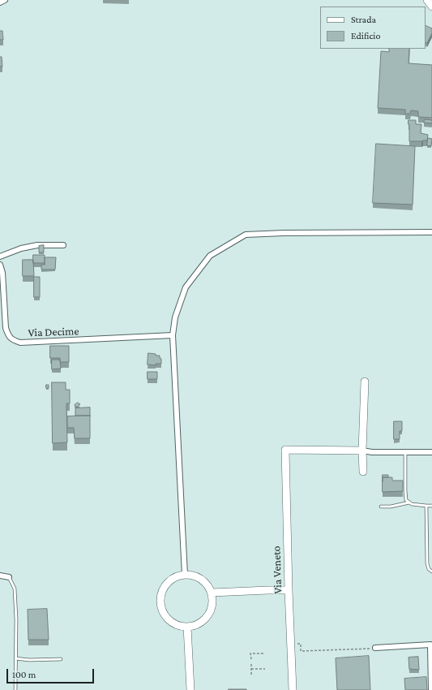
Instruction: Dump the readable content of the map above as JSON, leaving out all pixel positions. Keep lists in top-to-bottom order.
{
  "streets": {
    "street": ["Via Decime", "Via Veneto"]
  },
  "legend": ["Strada", "Edificio"],
  "scale_bar": "100 m"
}
